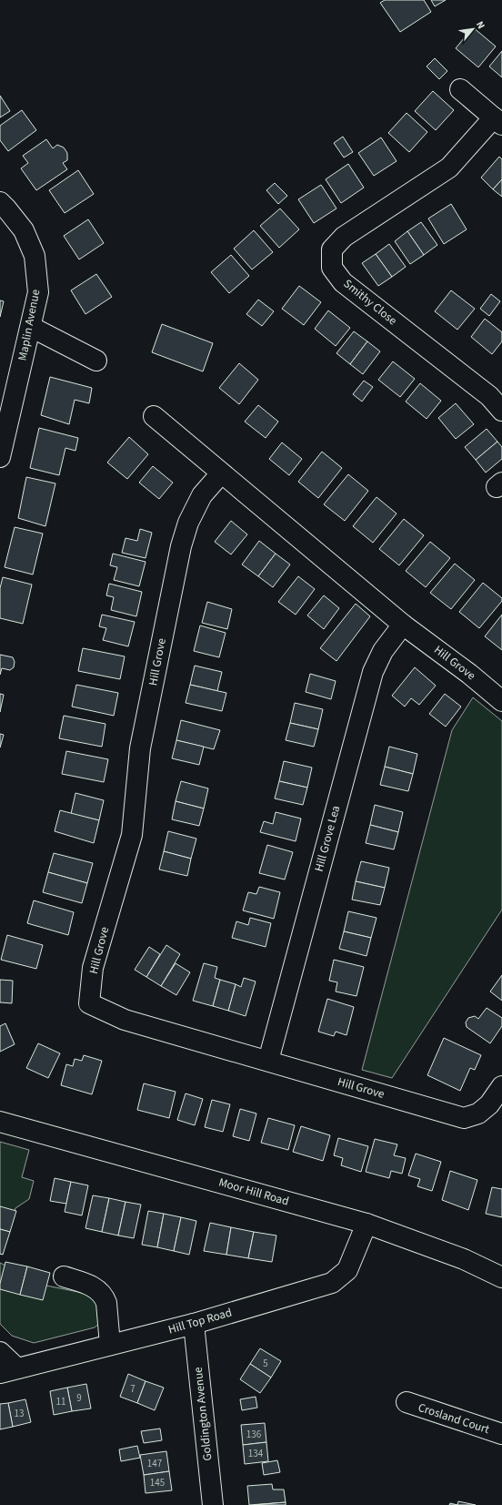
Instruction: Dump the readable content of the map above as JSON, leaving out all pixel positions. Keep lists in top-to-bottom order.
{
  "streets": {
    "street": [
      "Smithy Close",
      "Maplin Avenue",
      "Hill Grove",
      "Hill Grove Lea",
      "Moor Hill Road",
      "Hill Top Road",
      "Goldington Avenue",
      "Crosland Court"
    ]
  },
  "crossings": [
    ["Hill Grove", "Hill Grove Lea"],
    ["Moor Hill Road", "Hill Top Road"],
    ["Hill Top Road", "Goldington Avenue"]
  ],
  "house_numbers": [
    "5",
    "7",
    "9",
    "11",
    "13",
    "136",
    "134",
    "147",
    "145"
  ],
  "north": "top right"
}
